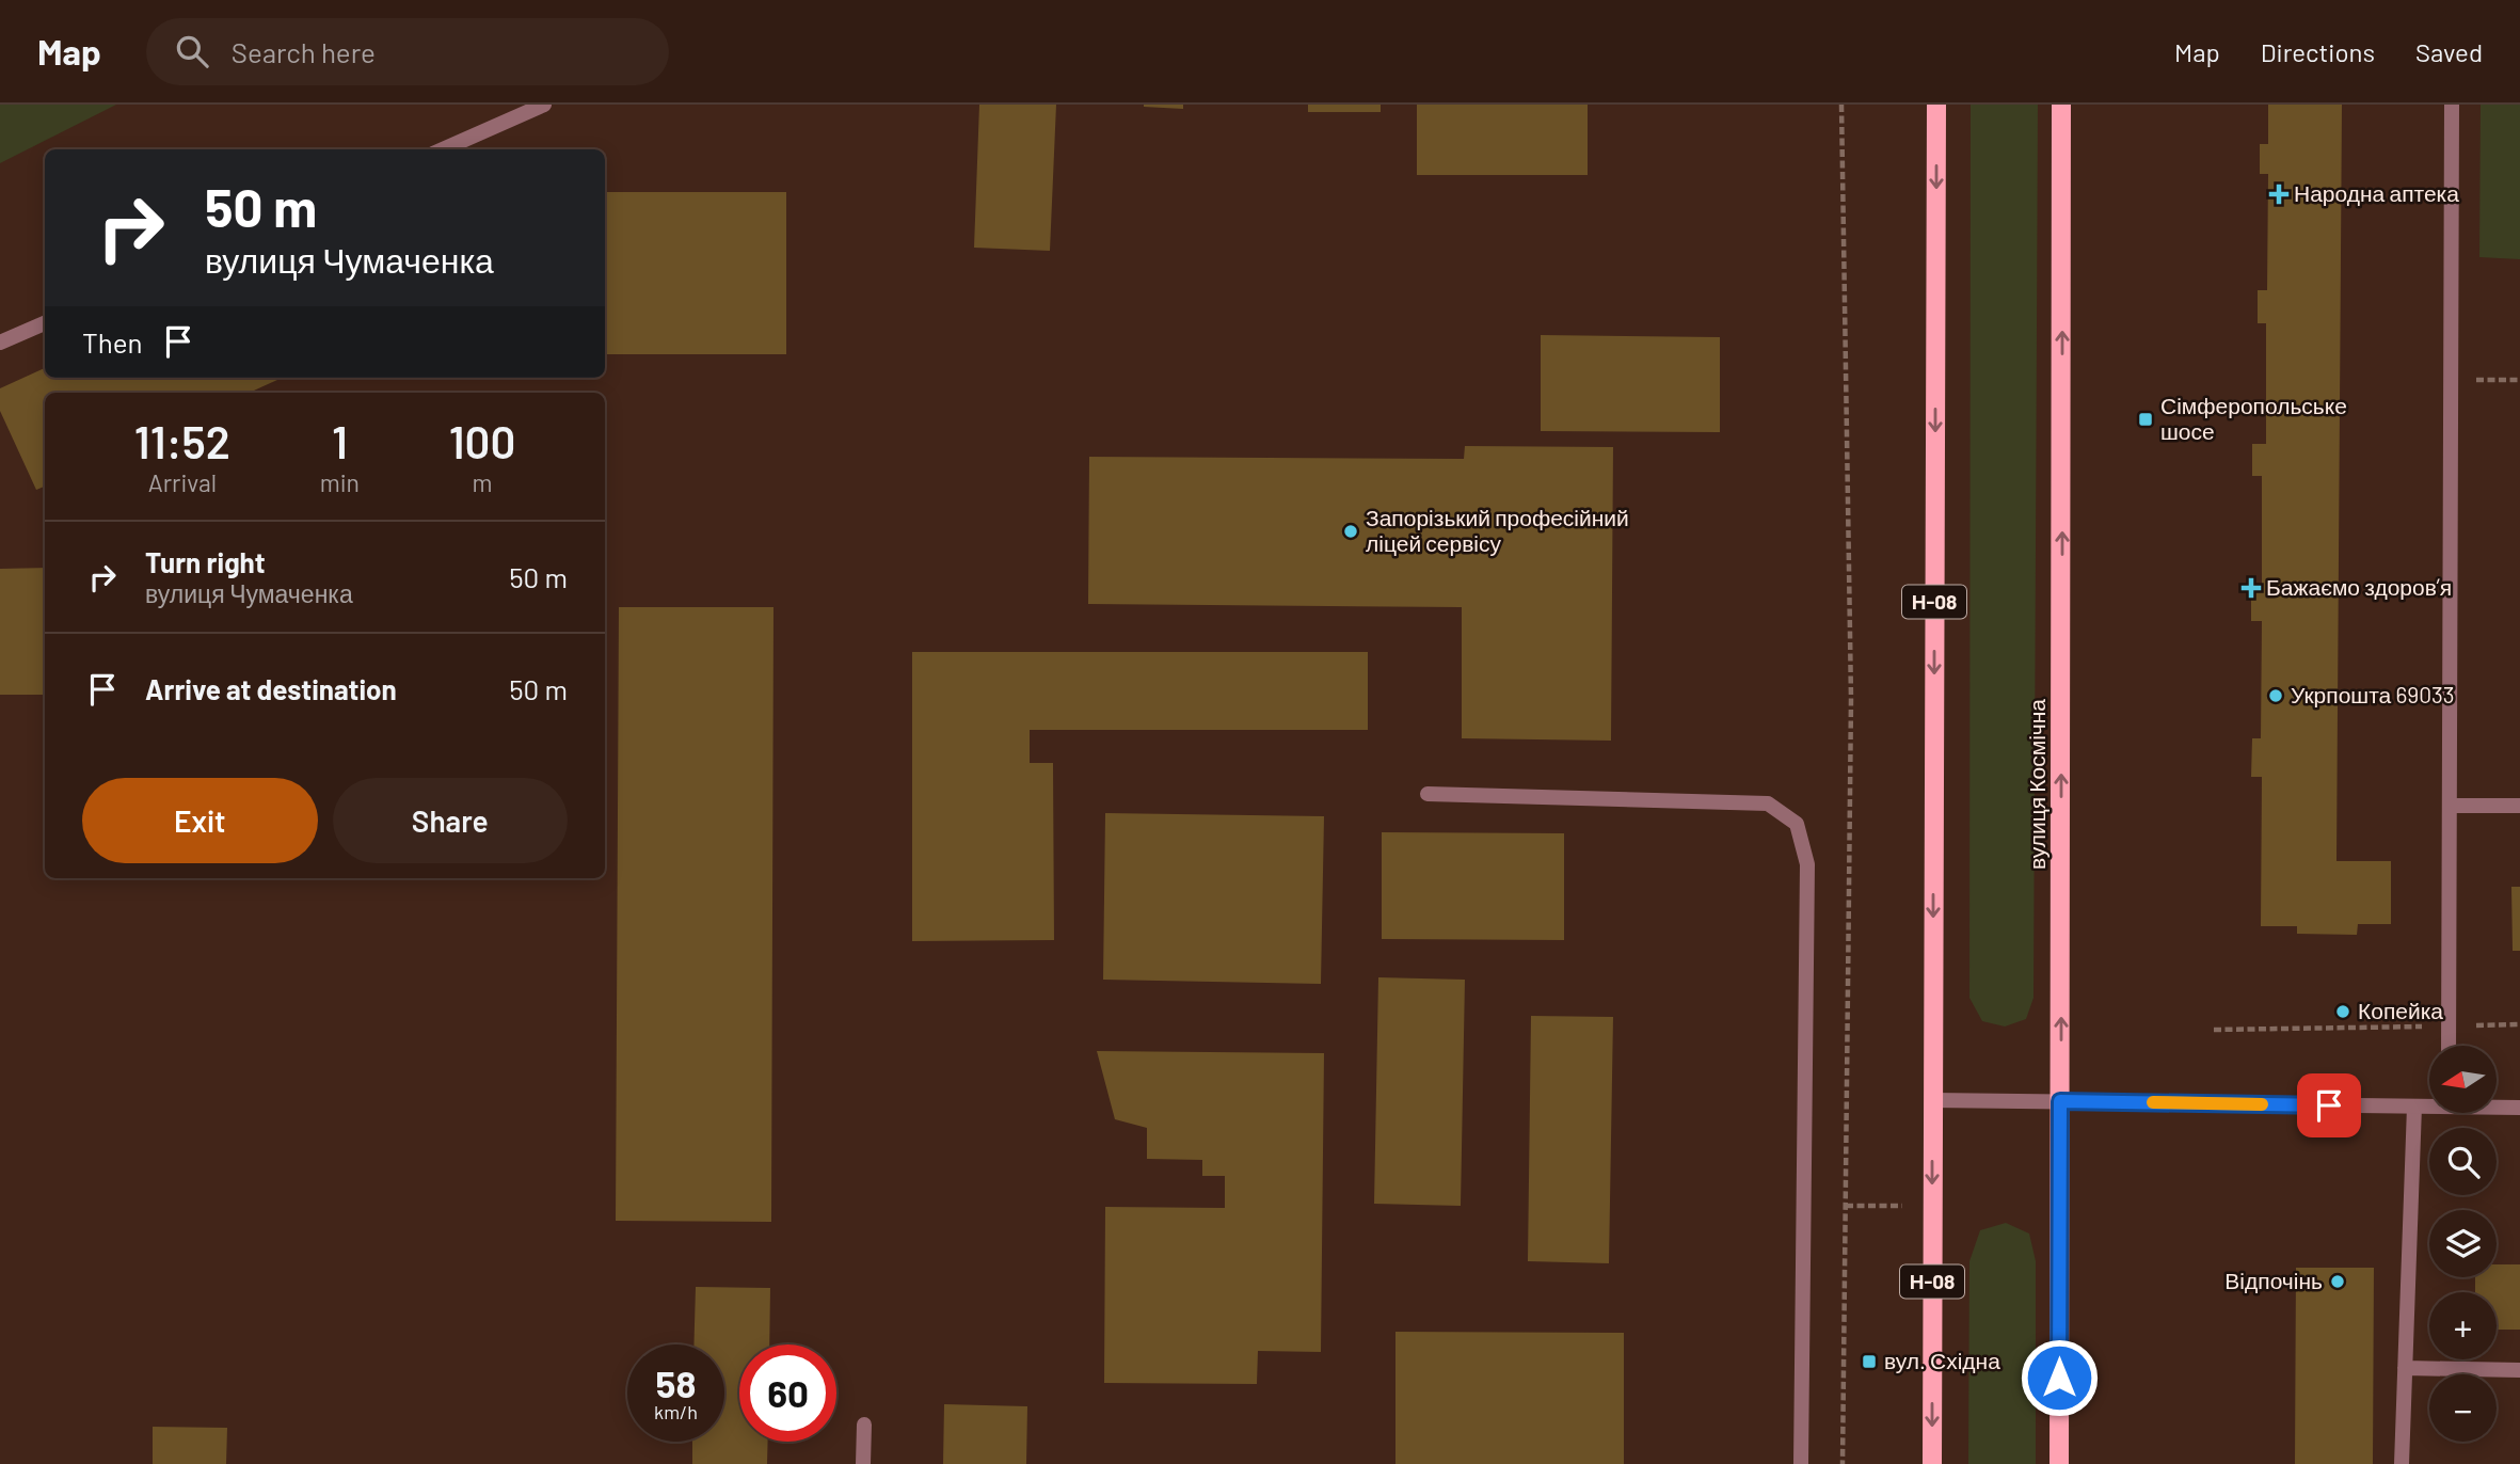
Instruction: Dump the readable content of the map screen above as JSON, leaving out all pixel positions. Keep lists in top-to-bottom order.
{
  "streets": {
    "main road": ["Н-08", "вулиця Космічна"]
  },
  "places": {
    "health": ["Народна аптека", "Бажаємо здоровʼя"],
    "transit": ["Сімферопольське шосе", "вул. Східна"],
    "other": [
      "Запорізький професійний ліцей сервісу",
      "Укрпошта 69033",
      "Копейка",
      "Відпочінь"
    ]
  },
  "north": "left",
  "page": {
    "header": "Map",
    "search": "Search here",
    "nav": ["Map", "Directions", "Saved"],
    "turn": ["50 m", "вулиця Чумаченка"],
    "then": "Then",
    "eta": [
      "11:52",
      "Arrival",
      "1",
      "min",
      "100",
      "m"
    ],
    "list": [
      {
        "name": "Turn right",
        "note": "вулиця Чумаченка",
        "value": "50 m"
      },
      {
        "name": "Arrive at destination",
        "value": "50 m"
      }
    ],
    "buttons": ["Exit", "Share"],
    "map_buttons": ["+", "−"],
    "speed": "58 km/h",
    "limit": "60"
  }
}
